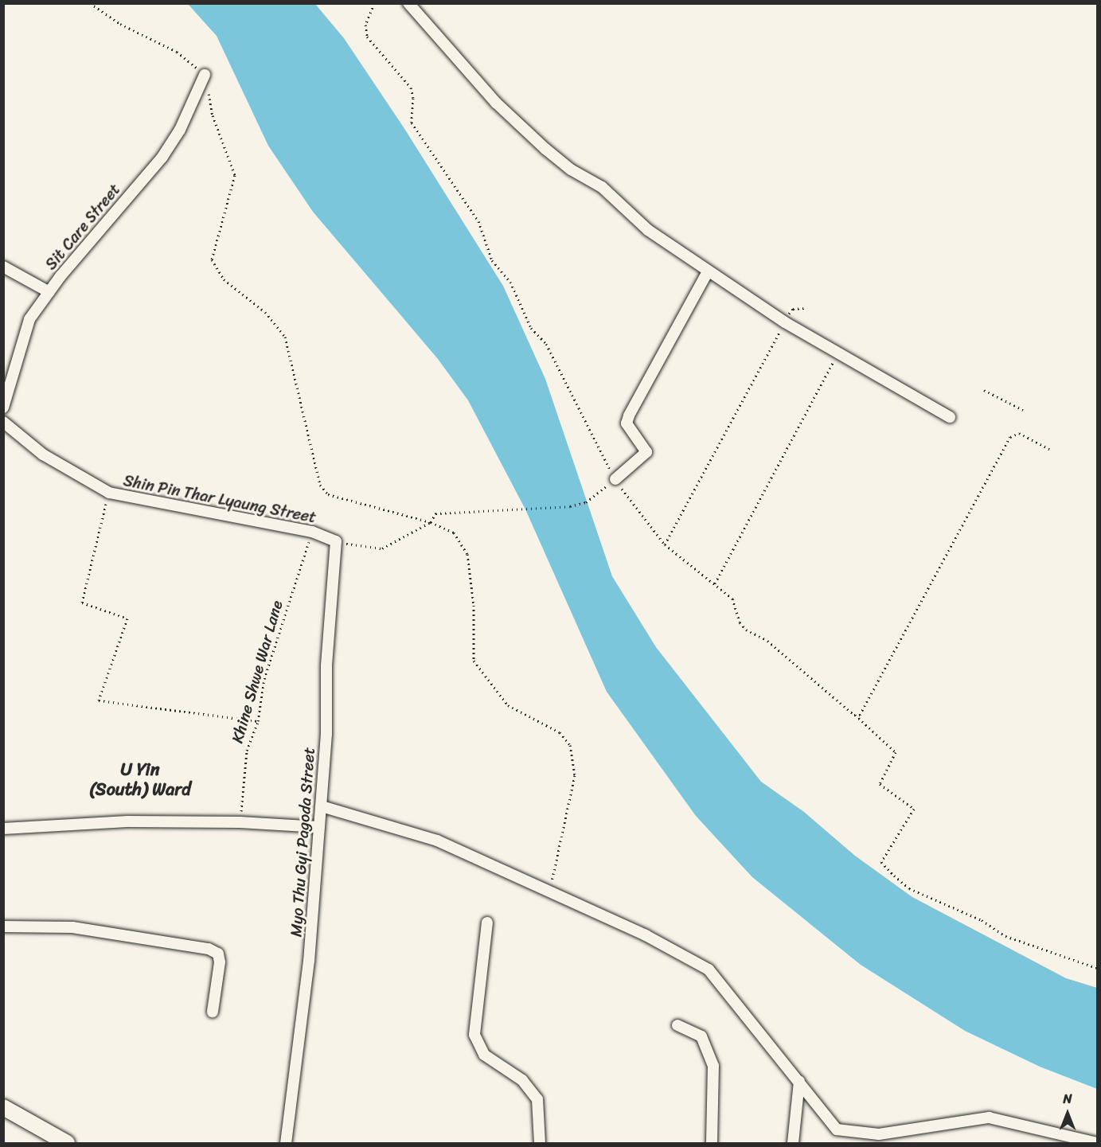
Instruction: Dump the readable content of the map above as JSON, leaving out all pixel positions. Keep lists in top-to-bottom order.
{
  "streets": {
    "street": ["Sit Care Street", "Shin Pin Thar Lyaung Street", "Myo Thu Gyi Pagoda Street"],
    "path": ["Khine Shwe War Lane"]
  },
  "crossings": [
    ["Shin Pin Thar Lyaung Street", "Khine Shwe War Lane"],
    ["Shin Pin Thar Lyaung Street", "Myo Thu Gyi Pagoda Street"]
  ],
  "districts": ["U Yin (South) Ward"],
  "north": "top"
}
